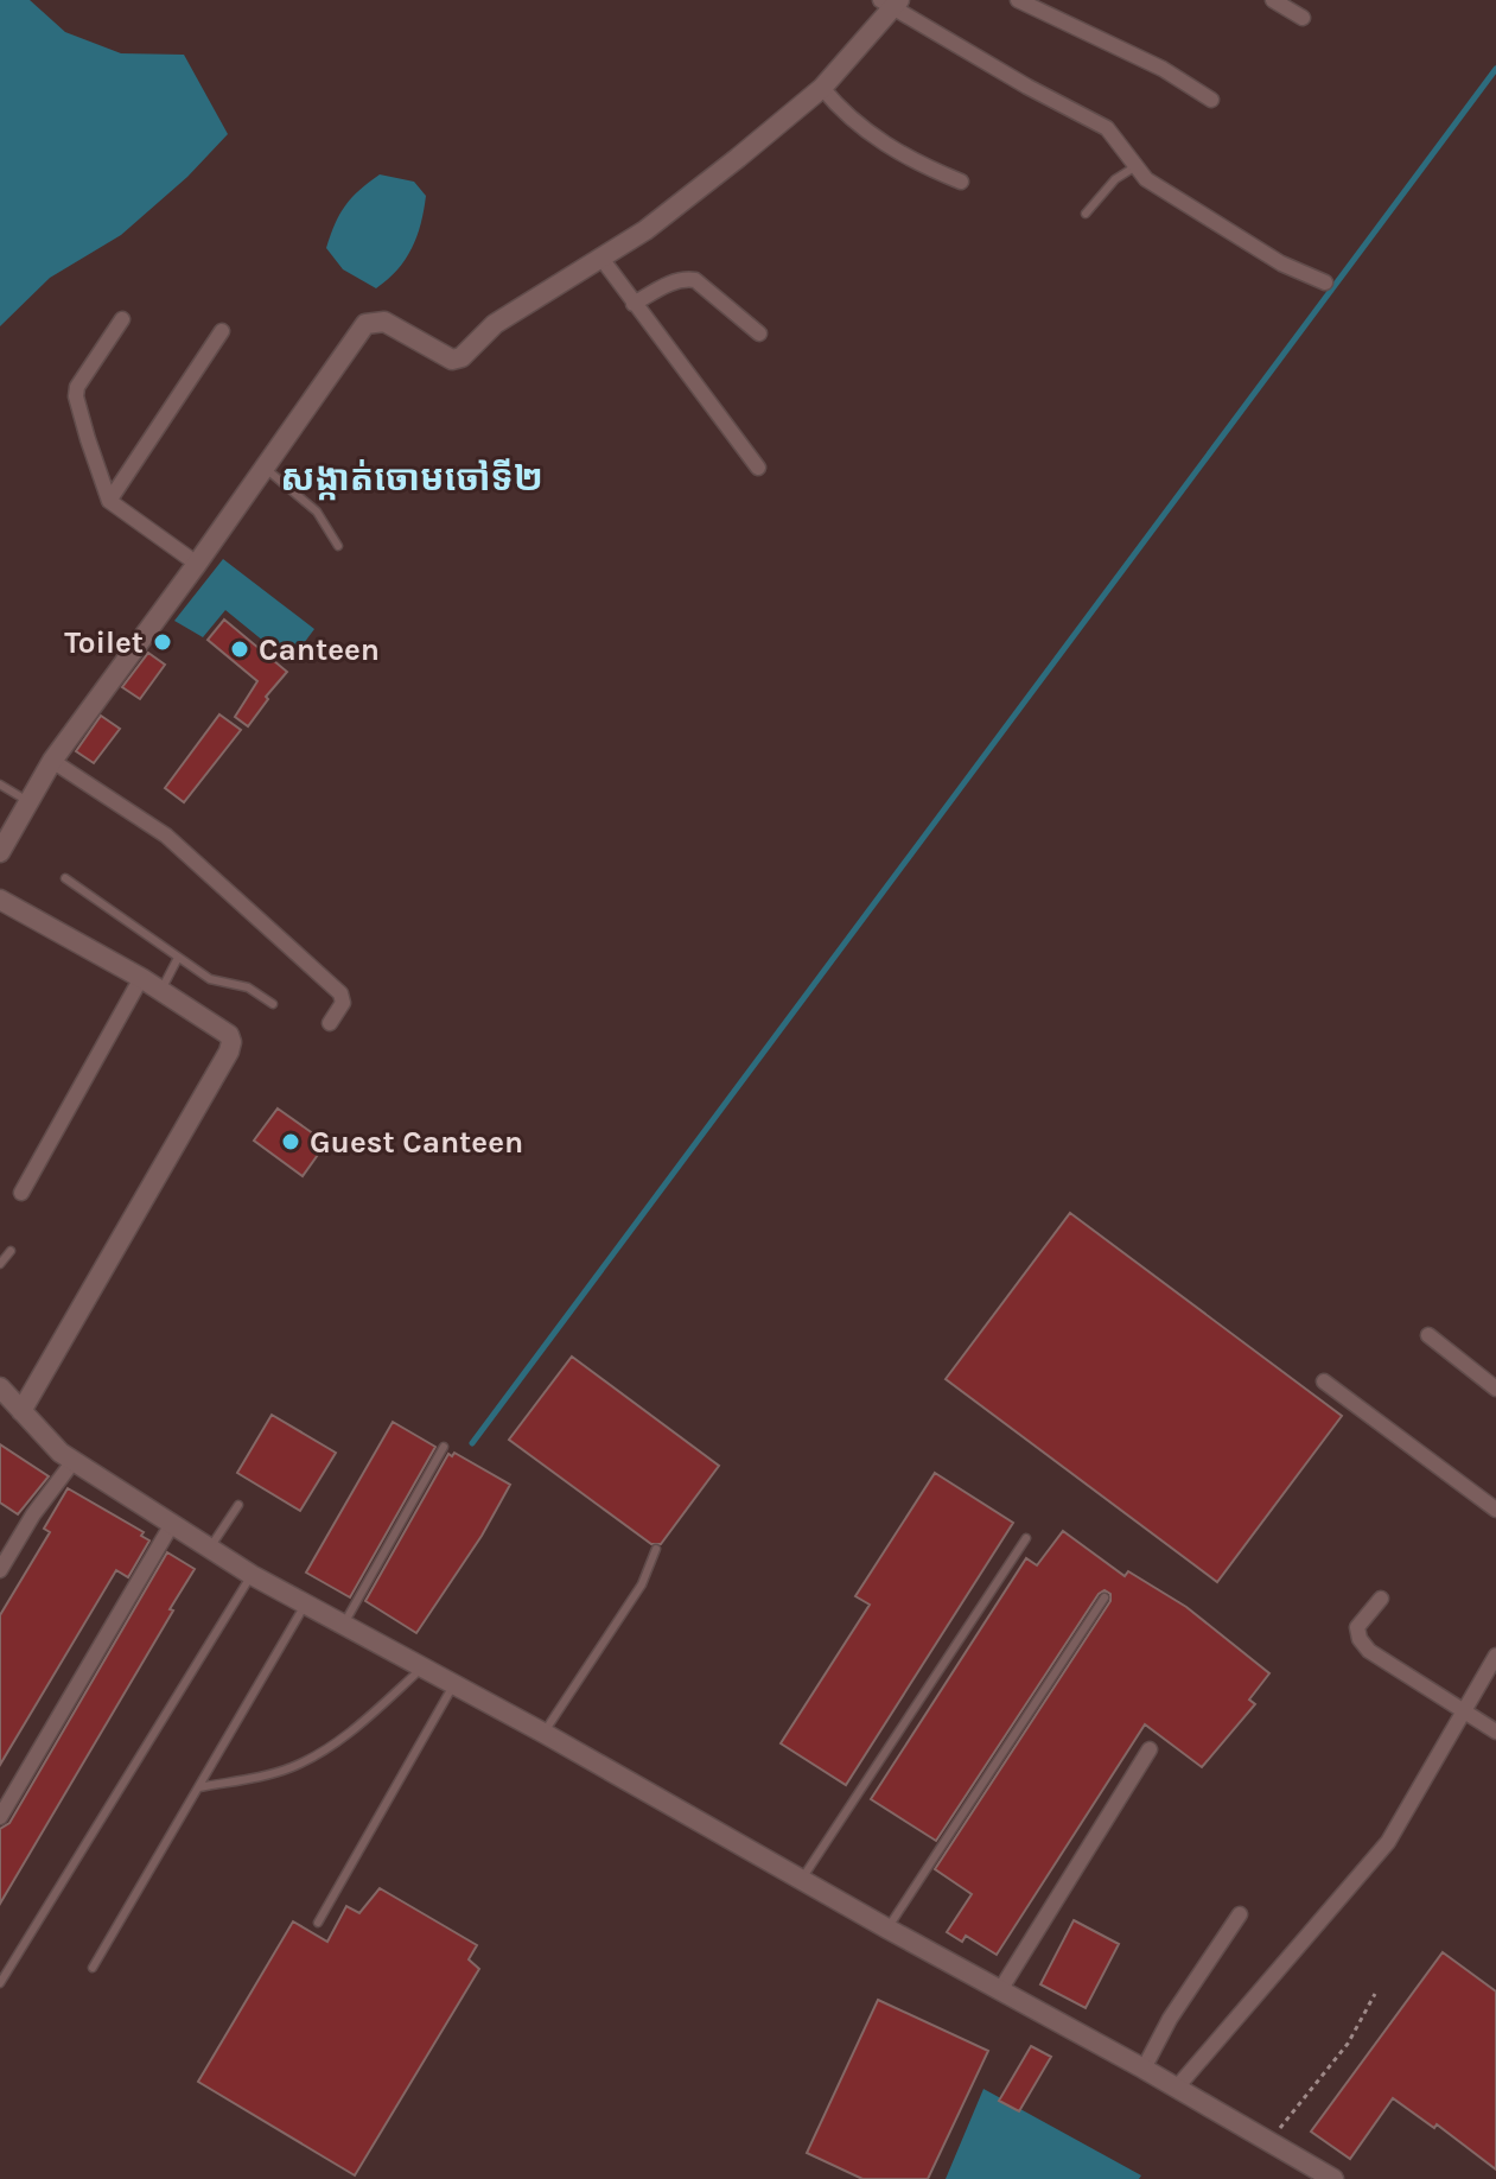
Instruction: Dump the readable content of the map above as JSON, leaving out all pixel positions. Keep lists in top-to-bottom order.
{
  "districts": ["សង្កាត់ចោមចៅទី២"],
  "places": ["Toilet", "Canteen", "Guest Canteen"]
}
